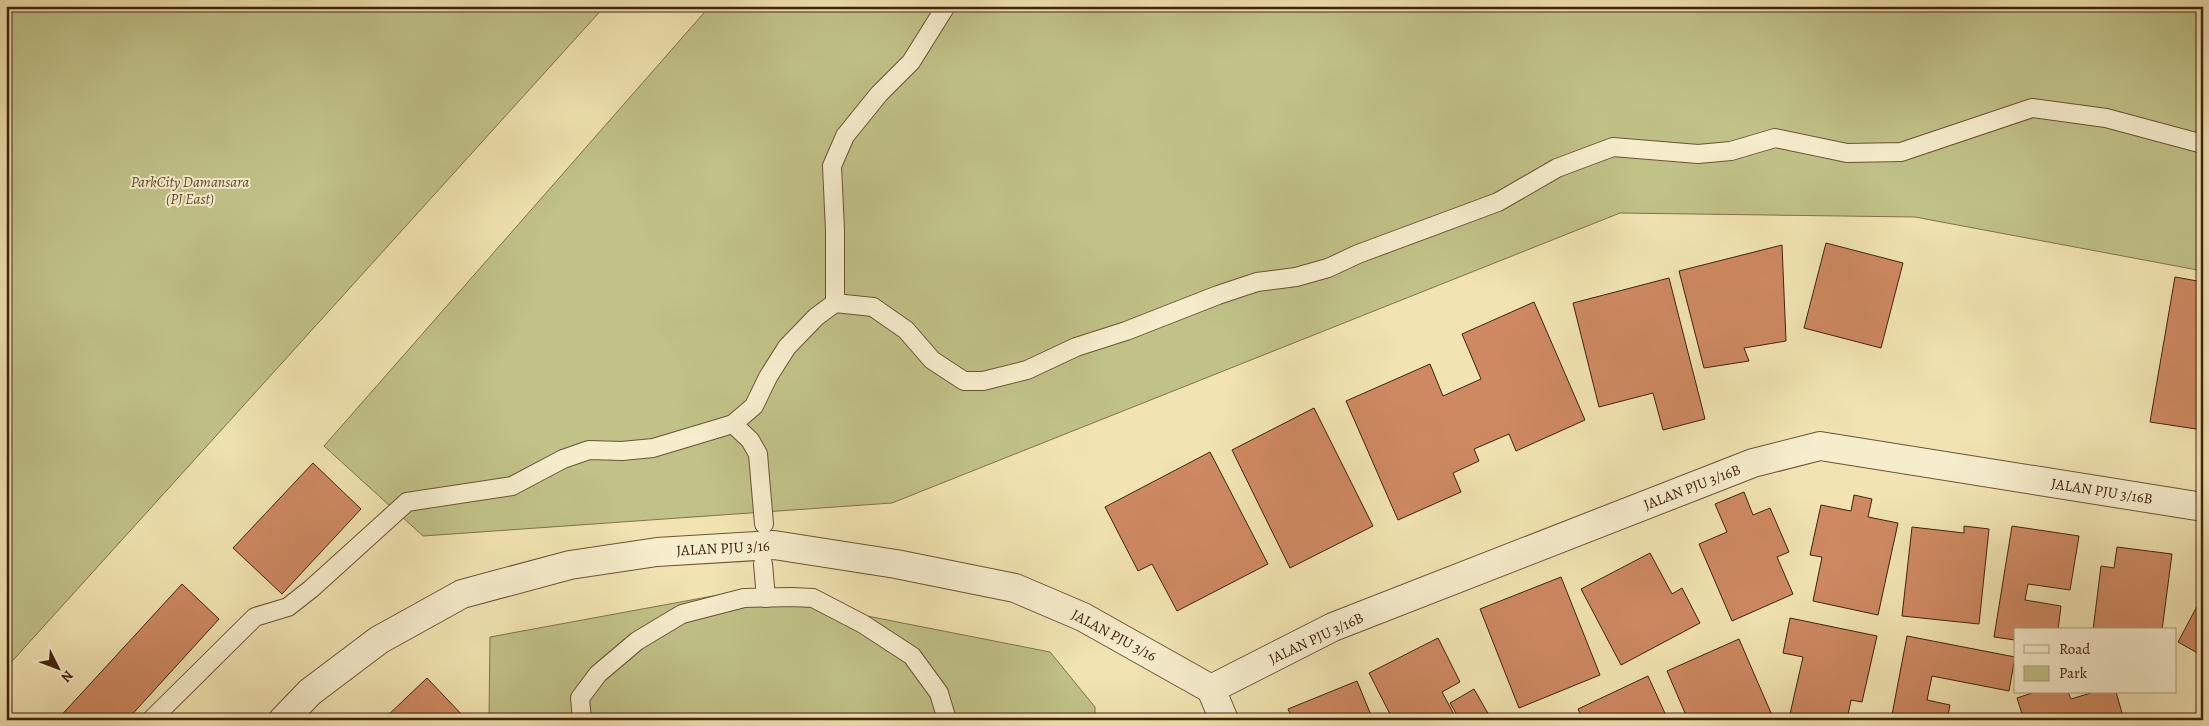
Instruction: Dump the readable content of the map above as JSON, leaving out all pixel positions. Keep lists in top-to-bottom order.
{
  "streets": {
    "street": ["JALAN PJU 3/16B", "JALAN PJU 3/16"]
  },
  "crossings": [
    ["JALAN PJU 3/16B", "JALAN PJU 3/16"]
  ],
  "parks": ["ParkCity Damansara (PJ East)"],
  "legend": ["Road", "Park"],
  "north": "bottom right"
}
